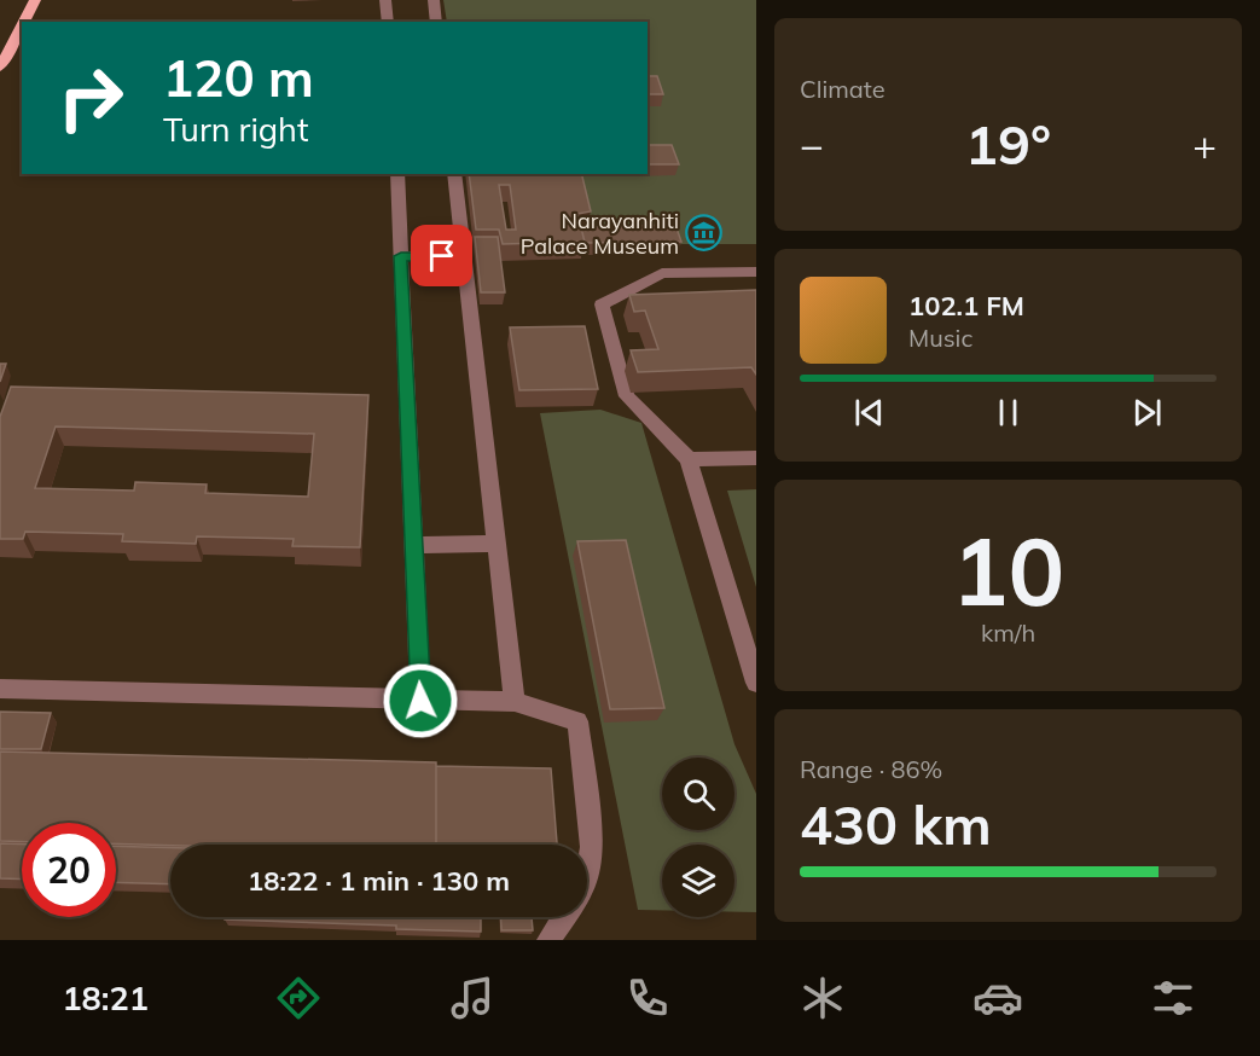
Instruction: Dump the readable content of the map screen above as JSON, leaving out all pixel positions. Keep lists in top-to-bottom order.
{
  "places": {
    "museum": ["Narayanhiti Palace Museum"]
  },
  "page": {
    "tile": [
      "Climate",
      ["10", "km/h"],
      ["Range · 86%", "430 km"]
    ],
    "turn": ["120 m", "Turn right"],
    "heat": ["−", "19°", "+"],
    "song": ["102.1 FM", "Music"],
    "limit": "20",
    "trip": "18:22 · 1 min · 130 m",
    "tabs": "18:21"
  }
}
